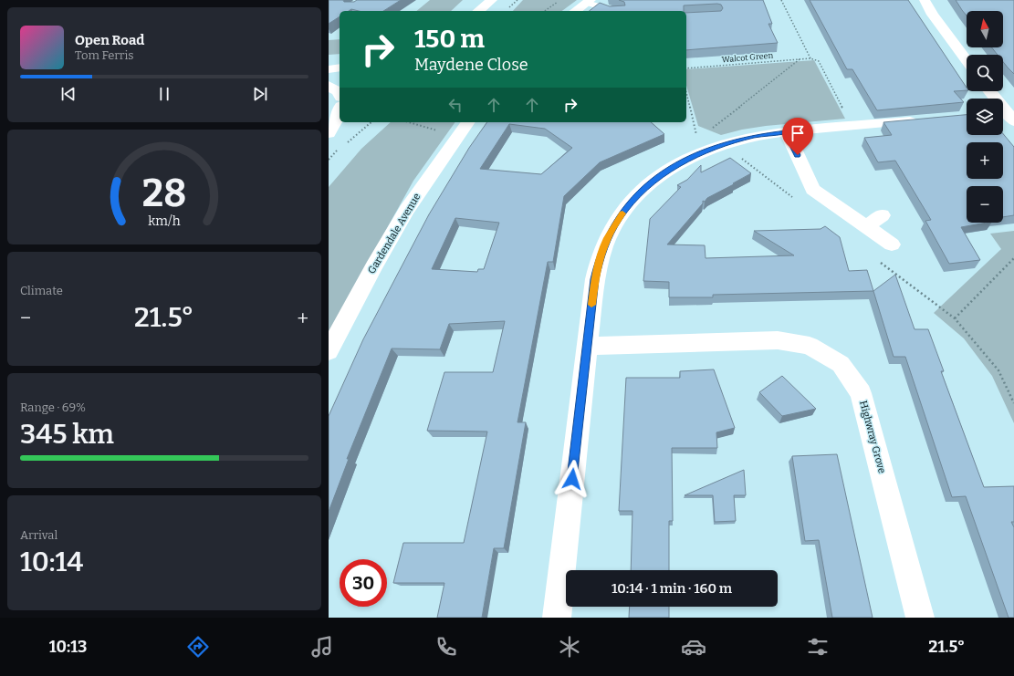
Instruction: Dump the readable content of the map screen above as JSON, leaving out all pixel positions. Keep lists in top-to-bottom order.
{
  "streets": {
    "main road": ["Gardendale Avenue", "Highwray Grove"],
    "path": ["Walcot Green"]
  },
  "north": "top",
  "page": {
    "map_buttons": ["+", "−"],
    "turn": ["150 m", "Maydene Close"],
    "song": ["Open Road", "Tom Ferris"],
    "tile": [
      "Climate",
      ["Range · 69%", "345 km"],
      ["Arrival", "10:14"]
    ],
    "heat": ["−", "21.5°", "+"],
    "limit": "30",
    "trip": "10:14 · 1 min · 160 m",
    "tabs": ["10:13", "21.5°"],
    "gauge": ["28", "km/h"]
  }
}
